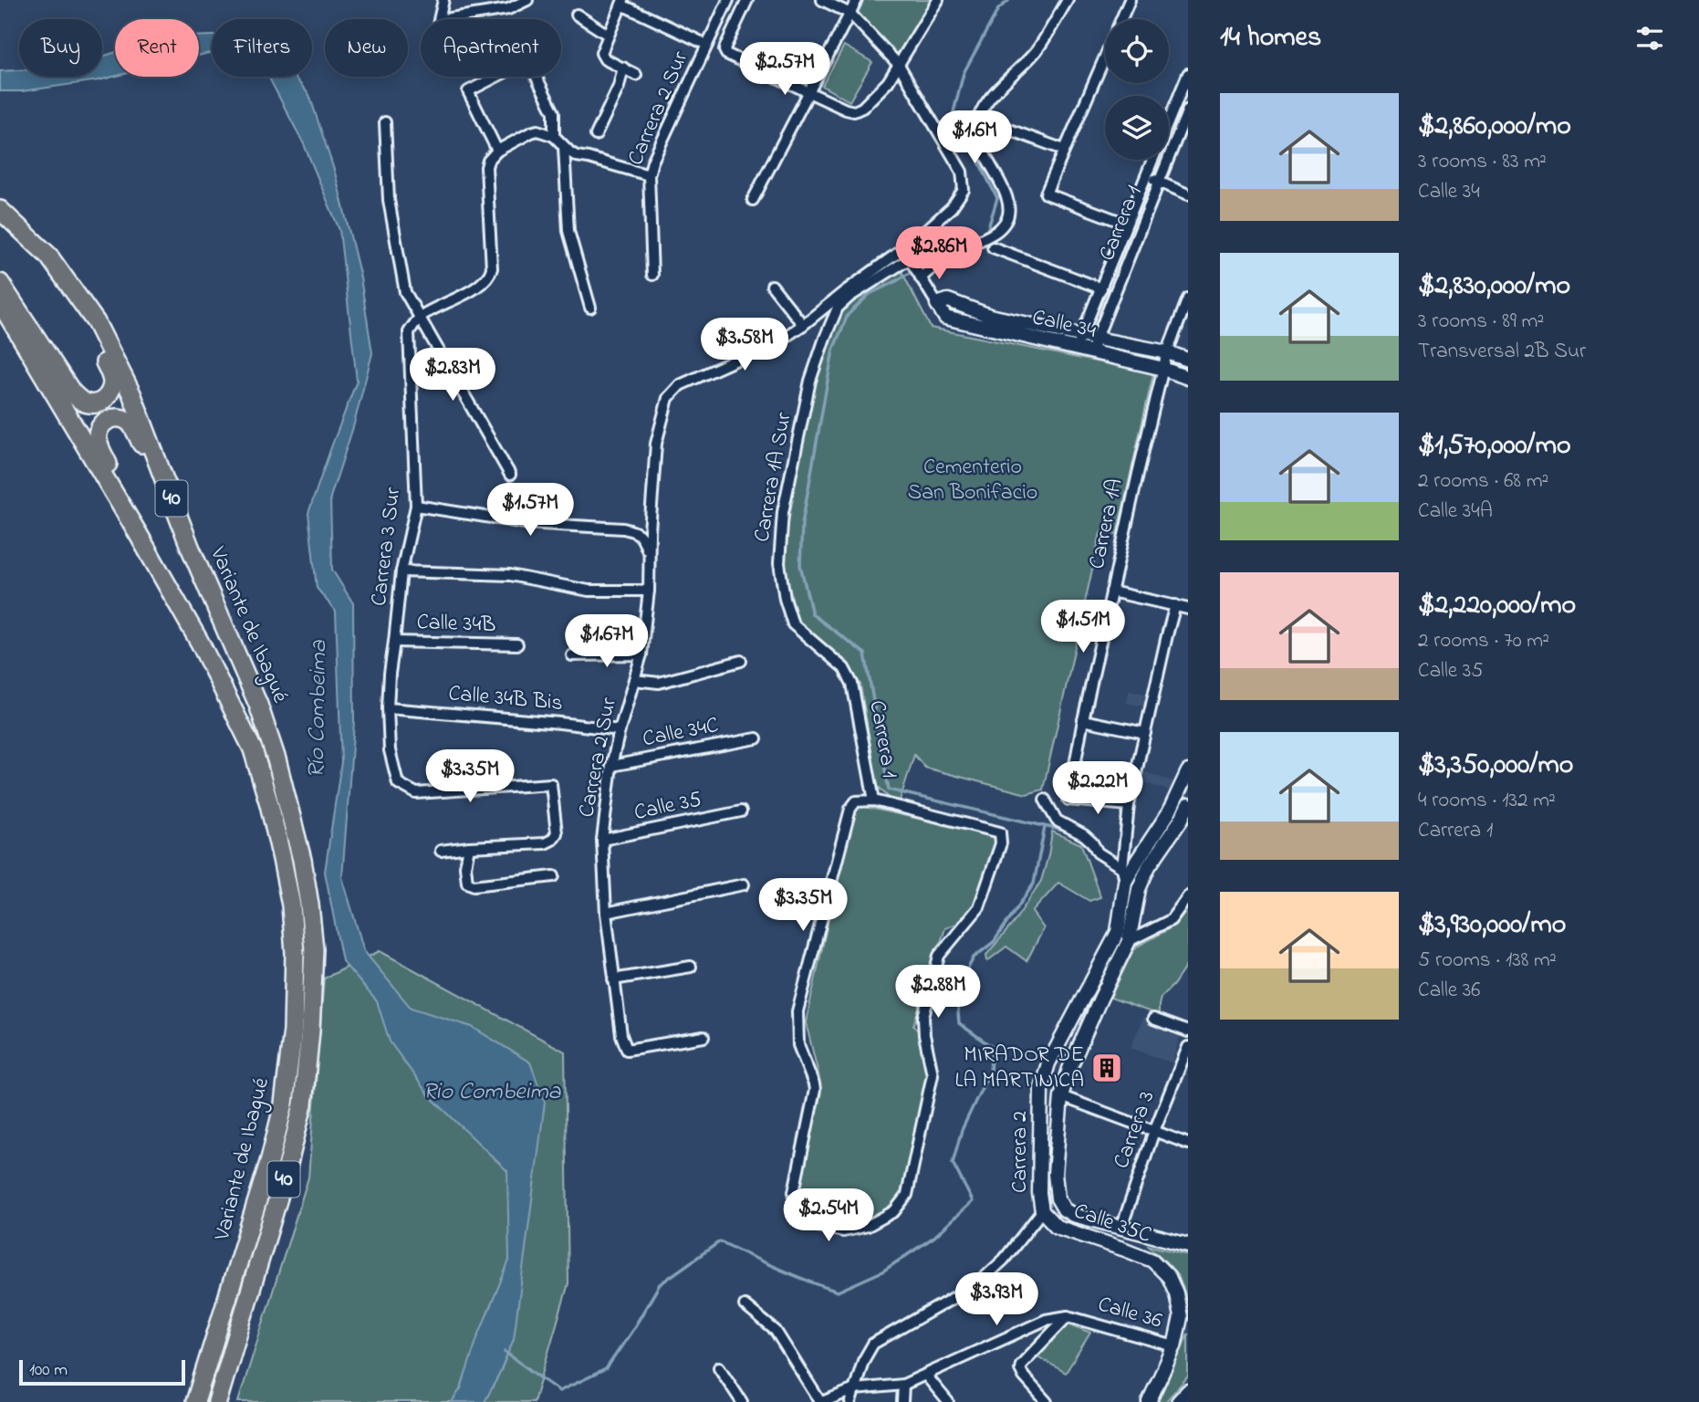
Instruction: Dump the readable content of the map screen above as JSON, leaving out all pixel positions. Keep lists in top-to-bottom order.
{
  "streets": {
    "highway": ["40", "Variante de Ibagué"],
    "street": [
      "Carrera 2 Sur",
      "Carrera 1",
      "Calle 34",
      "Carrera 1A Sur",
      "Carrera 1A",
      "Carrera 3 Sur",
      "Calle 34B",
      "Calle 34B Bis",
      "Calle 34C",
      "Calle 35",
      "Carrera 3",
      "Carrera 2",
      "Calle 35C",
      "Calle 36"
    ]
  },
  "crossings": [
    ["Carrera 2 Sur", "Calle 34B Bis"],
    ["Carrera 2 Sur", "Calle 34C"],
    ["Carrera 2 Sur", "Calle 35"],
    ["Carrera 1", "Calle 34"],
    ["Carrera 1", "Carrera 1A Sur"],
    ["Calle 34", "Carrera 1A Sur"],
    ["Calle 34", "Carrera 1A"],
    ["Carrera 3 Sur", "Calle 34B"],
    ["Carrera 3 Sur", "Calle 34B Bis"],
    ["Carrera 3", "Calle 35C"],
    ["Carrera 2", "Calle 35C"],
    ["Carrera 2", "Calle 36"],
    ["Calle 35C", "Calle 36"]
  ],
  "water": ["Río Combeima", "Rio Combeima"],
  "parks": ["Cementerio San Bonifacio"],
  "places": {
    "building": ["MIRADOR DE LA MARTINICA"]
  },
  "scale_bar": "100 m",
  "page": {
    "heading": "14 homes",
    "chip": [
      "Buy",
      "Rent",
      "Filters",
      "New",
      "Apartment"
    ],
    "price": [
      "$2.57M",
      "$1.6M",
      "$2.86M",
      "$3.58M",
      "$2.83M",
      "$1.57M",
      "$1.51M",
      "$1.67M",
      "$3.35M",
      "$2.22M",
      "$3.35M",
      "$2.88M",
      "$2.54M",
      "$3.93M"
    ],
    "list": [
      {
        "name": "$2,860,000/mo",
        "note": "3 rooms · 83 m² · Calle 34"
      },
      {
        "name": "$2,830,000/mo",
        "note": "3 rooms · 89 m² · Transversal 2B Sur"
      },
      {
        "name": "$1,570,000/mo",
        "note": "2 rooms · 68 m² · Calle 34A"
      },
      {
        "name": "$2,220,000/mo",
        "note": "2 rooms · 70 m² · Calle 35"
      },
      {
        "name": "$3,350,000/mo",
        "note": "4 rooms · 132 m² · Carrera 1"
      },
      {
        "name": "$3,930,000/mo",
        "note": "5 rooms · 138 m² · Calle 36"
      }
    ],
    "scale": "100 m"
  }
}
